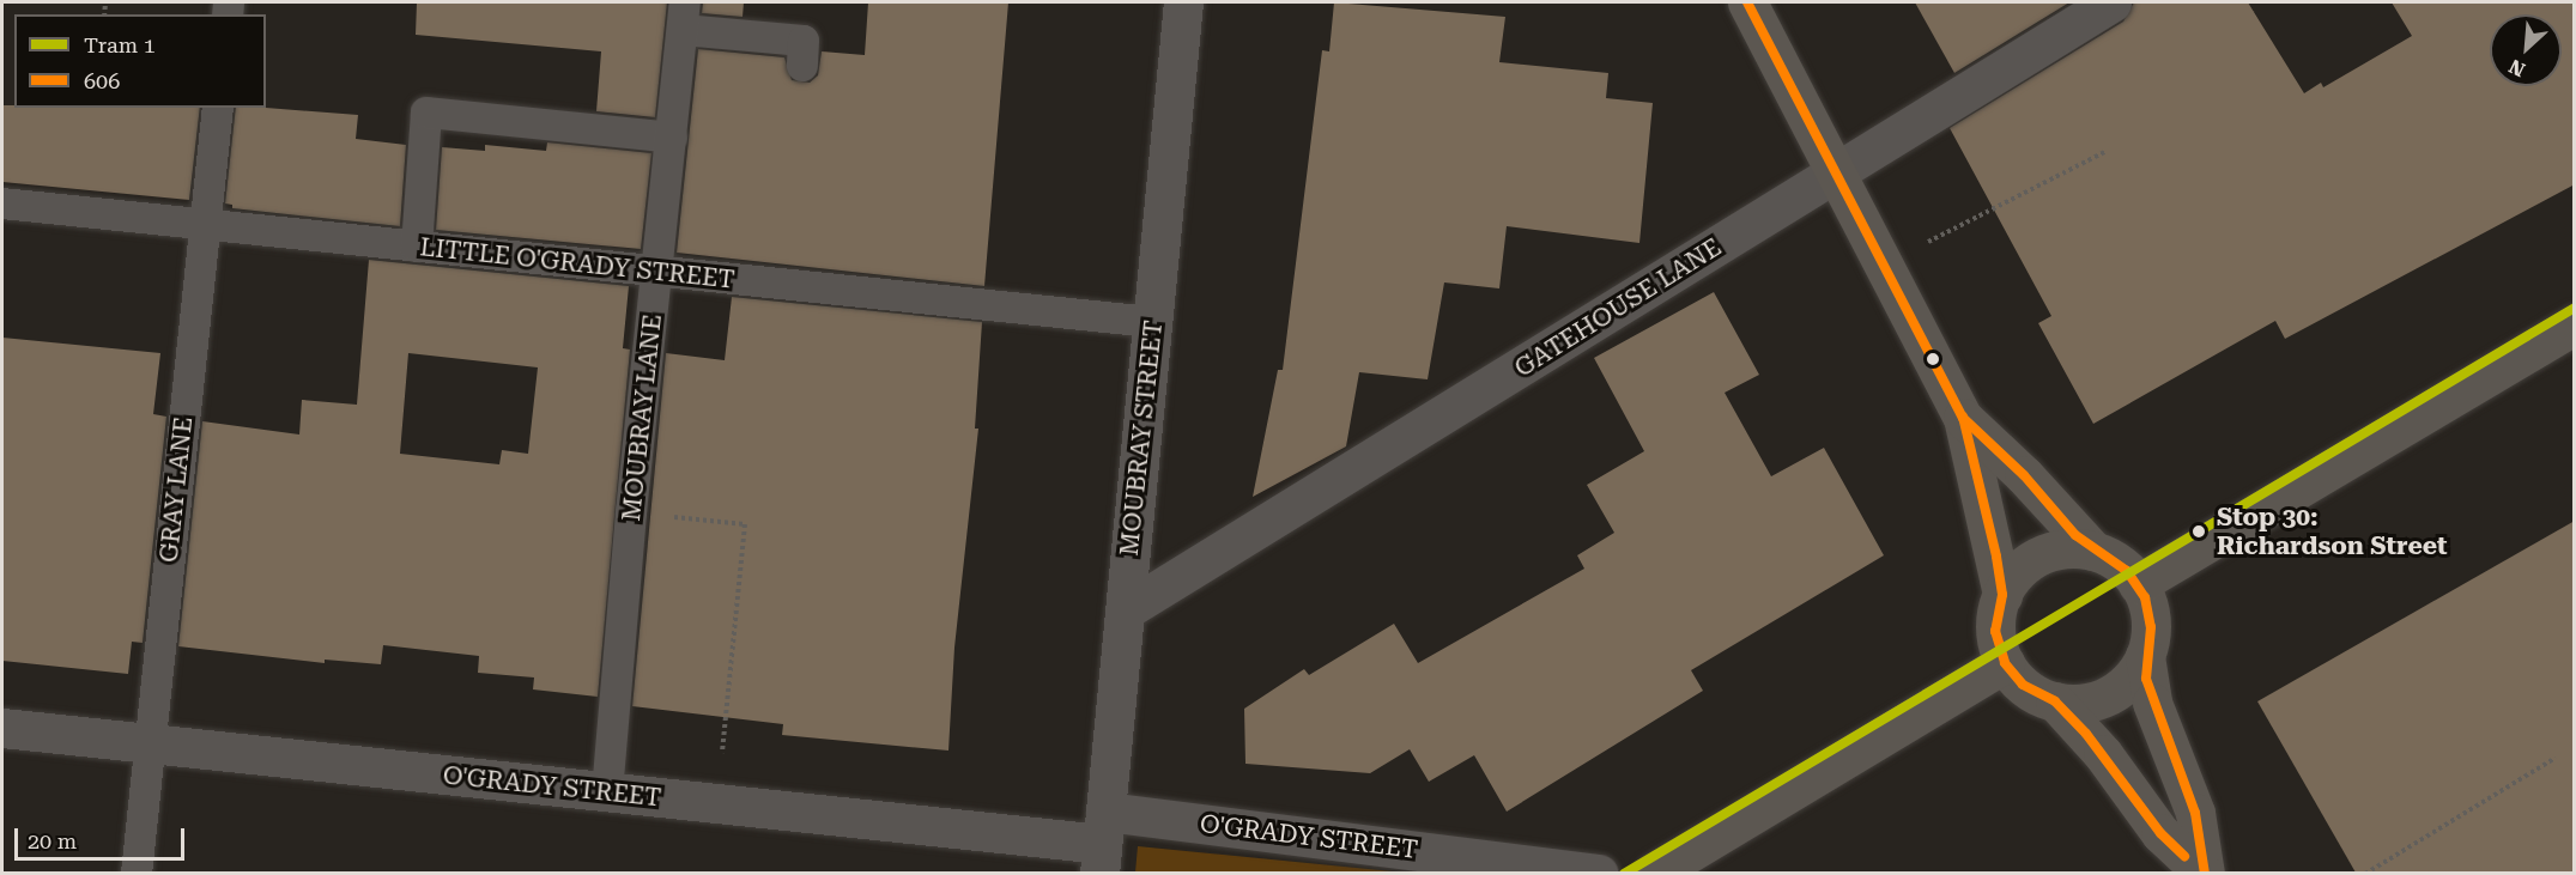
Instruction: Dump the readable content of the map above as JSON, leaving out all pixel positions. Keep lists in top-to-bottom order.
{
  "streets": {
    "street": ["GATEHOUSE LANE", "MOUBRAY STREET", "O'GRADY STREET"],
    "lane": ["LITTLE O'GRADY STREET", "MOUBRAY LANE", "GRAY LANE"]
  },
  "crossings": [
    ["LITTLE O'GRADY STREET", "MOUBRAY LANE"],
    ["LITTLE O'GRADY STREET", "MOUBRAY STREET"],
    ["LITTLE O'GRADY STREET", "GRAY LANE"],
    ["GATEHOUSE LANE", "MOUBRAY STREET"],
    ["MOUBRAY LANE", "O'GRADY STREET"],
    ["MOUBRAY STREET", "O'GRADY STREET"],
    ["GRAY LANE", "O'GRADY STREET"]
  ],
  "places": ["Stop 30: Richardson Street"],
  "lines": ["transit line 606", "tram line 1"],
  "legend": ["Tram 1", "606"],
  "scale_bar": "20 m",
  "north": "bottom left"
}
